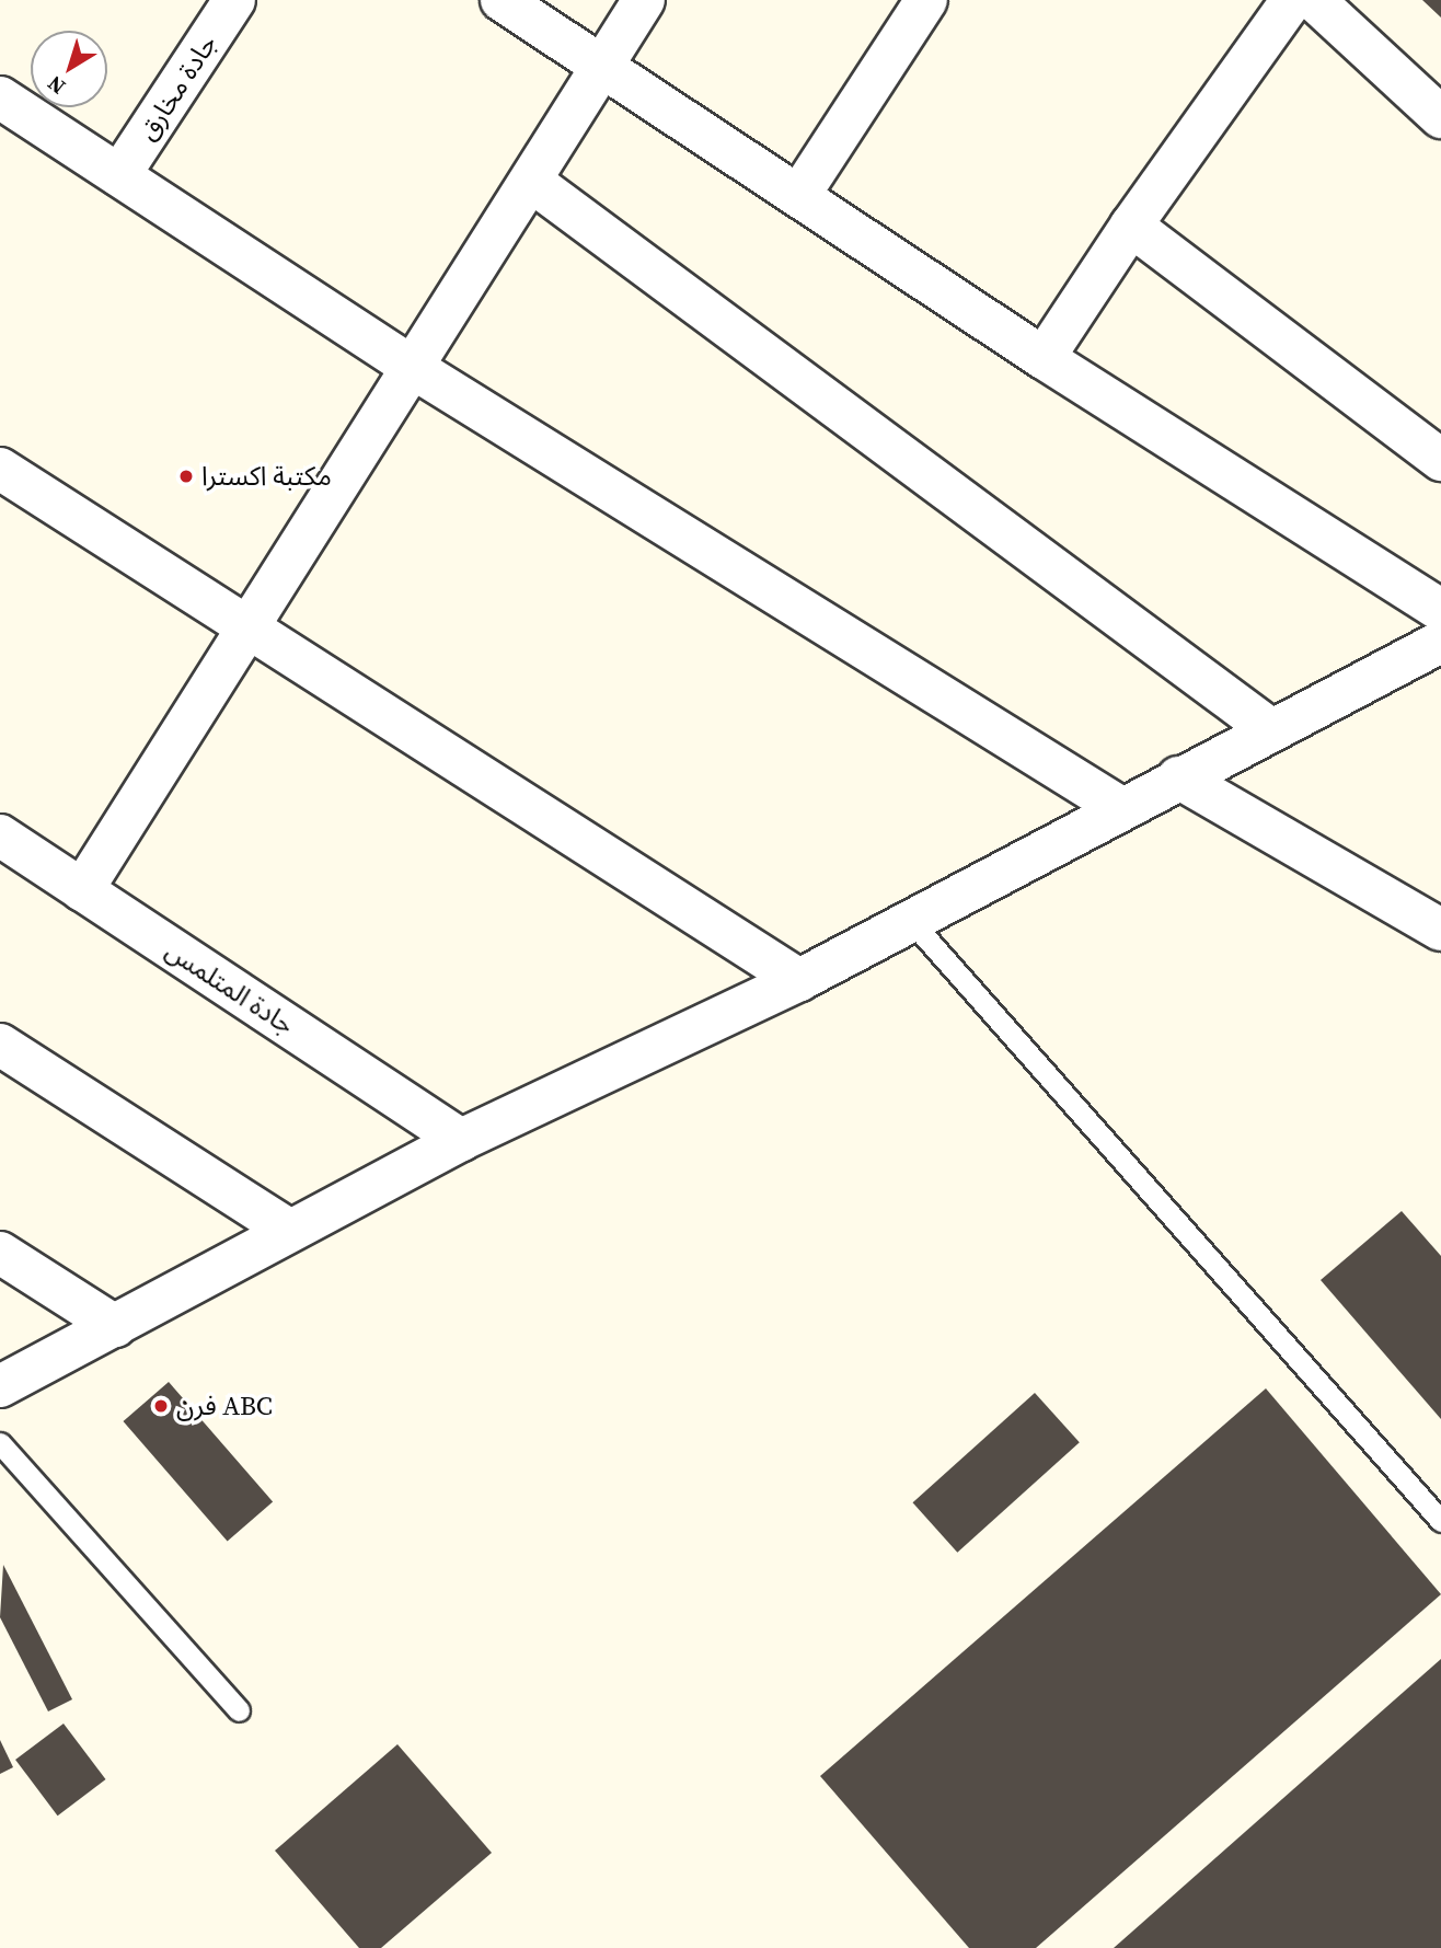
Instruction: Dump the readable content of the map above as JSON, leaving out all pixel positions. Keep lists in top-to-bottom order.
{
  "streets": {
    "street": ["جادة مخارق", "جادة المتلمس"]
  },
  "places": ["مكتبة اكسترا", "فرن ABC"],
  "north": "bottom left"
}
